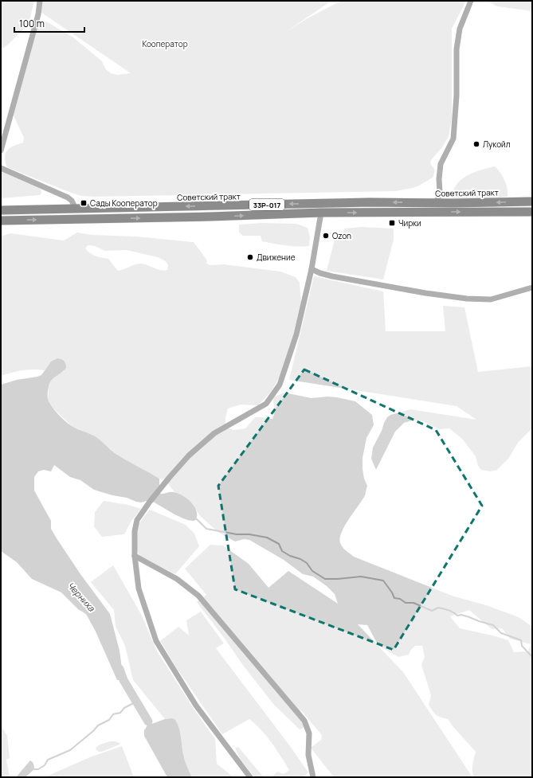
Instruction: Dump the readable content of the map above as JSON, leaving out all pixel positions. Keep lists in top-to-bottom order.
{
  "streets": {
    "highway": ["Советский тракт", "33Р-017"]
  },
  "water": ["Черниха"],
  "parks": ["Кооператор"],
  "places": {
    "other": ["Лукойл", "Ozon", "Движение"],
    "transit": ["Сады Кооператор", "Чирки"]
  },
  "scale_bar": "100 m"
}
